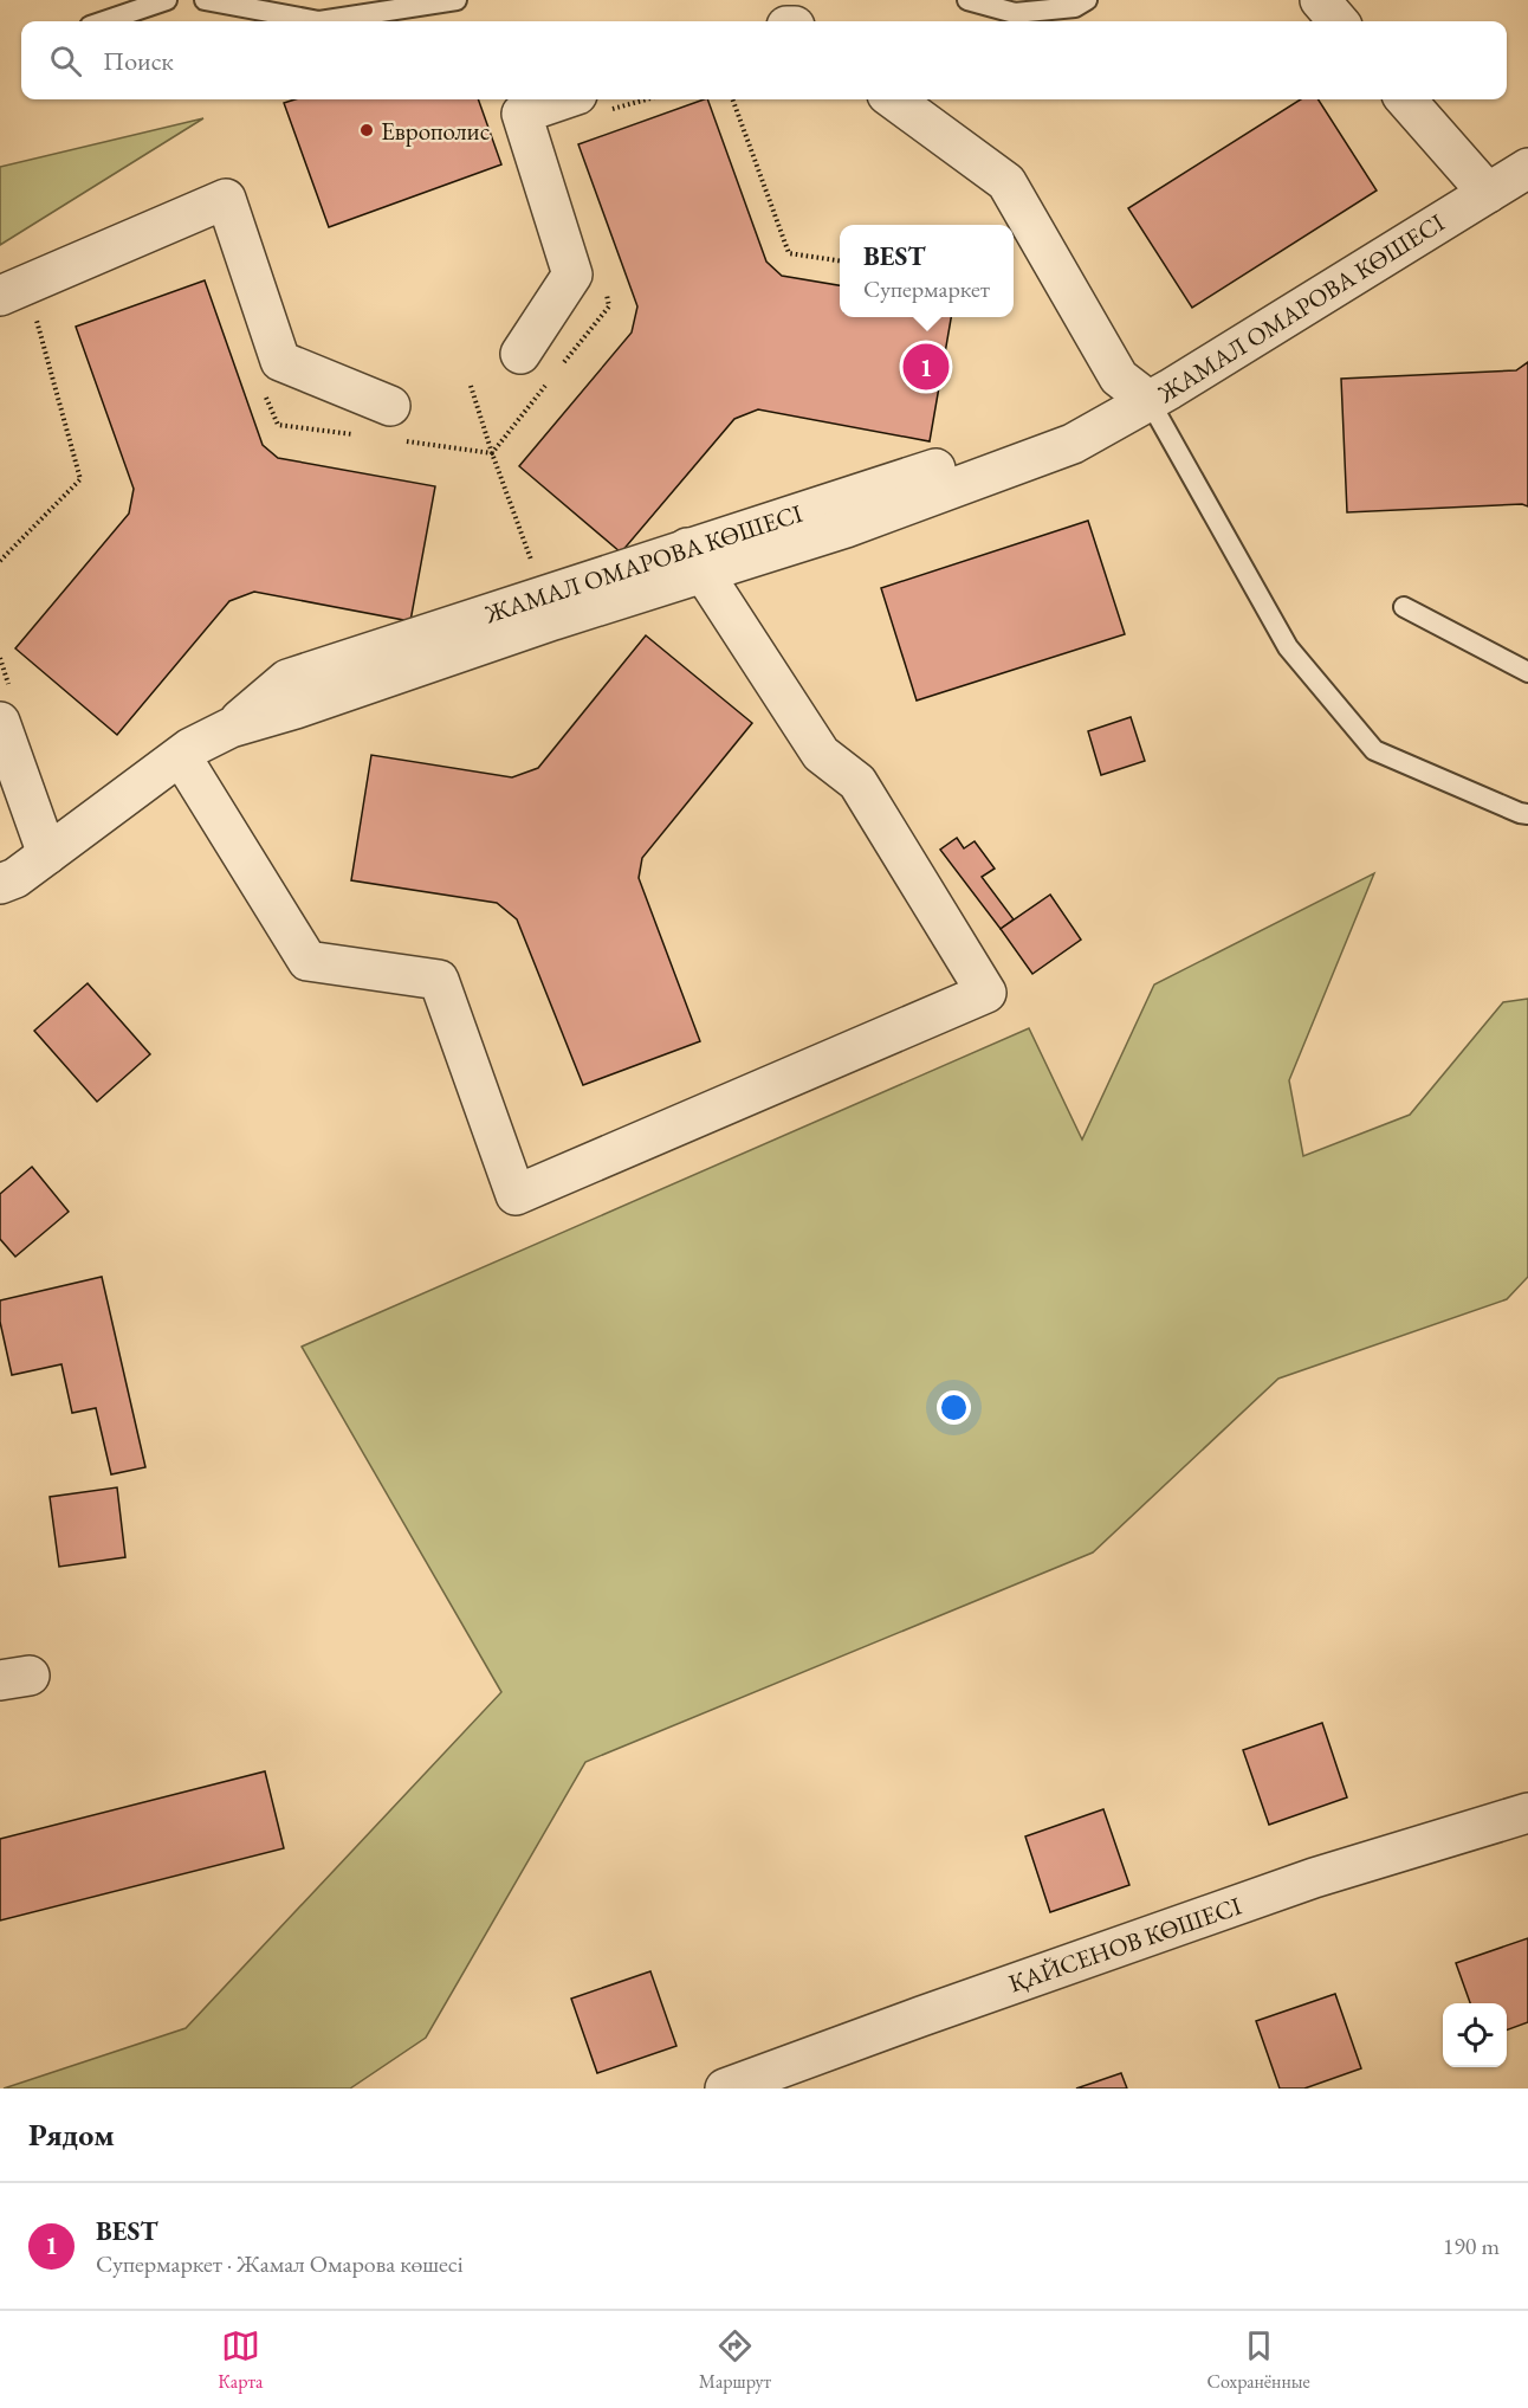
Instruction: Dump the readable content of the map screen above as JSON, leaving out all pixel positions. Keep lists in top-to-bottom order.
{
  "streets": {
    "street": ["ЖАМАЛ ОМАРОВА КӨШЕСІ", "ҚАЙСЕНОВ КӨШЕСІ"]
  },
  "places": ["Европолис"],
  "page": {
    "search": "Поиск",
    "popup": ["BEST", "Супермаркет"],
    "pins": "1",
    "heading": "Рядом",
    "list": [
      {
        "mark": "1",
        "name": "BEST",
        "note": "Супермаркет · Жамал Омарова көшесі",
        "value": "190 m"
      }
    ],
    "nav": ["Карта", "Маршрут", "Сохранённые"]
  }
}
